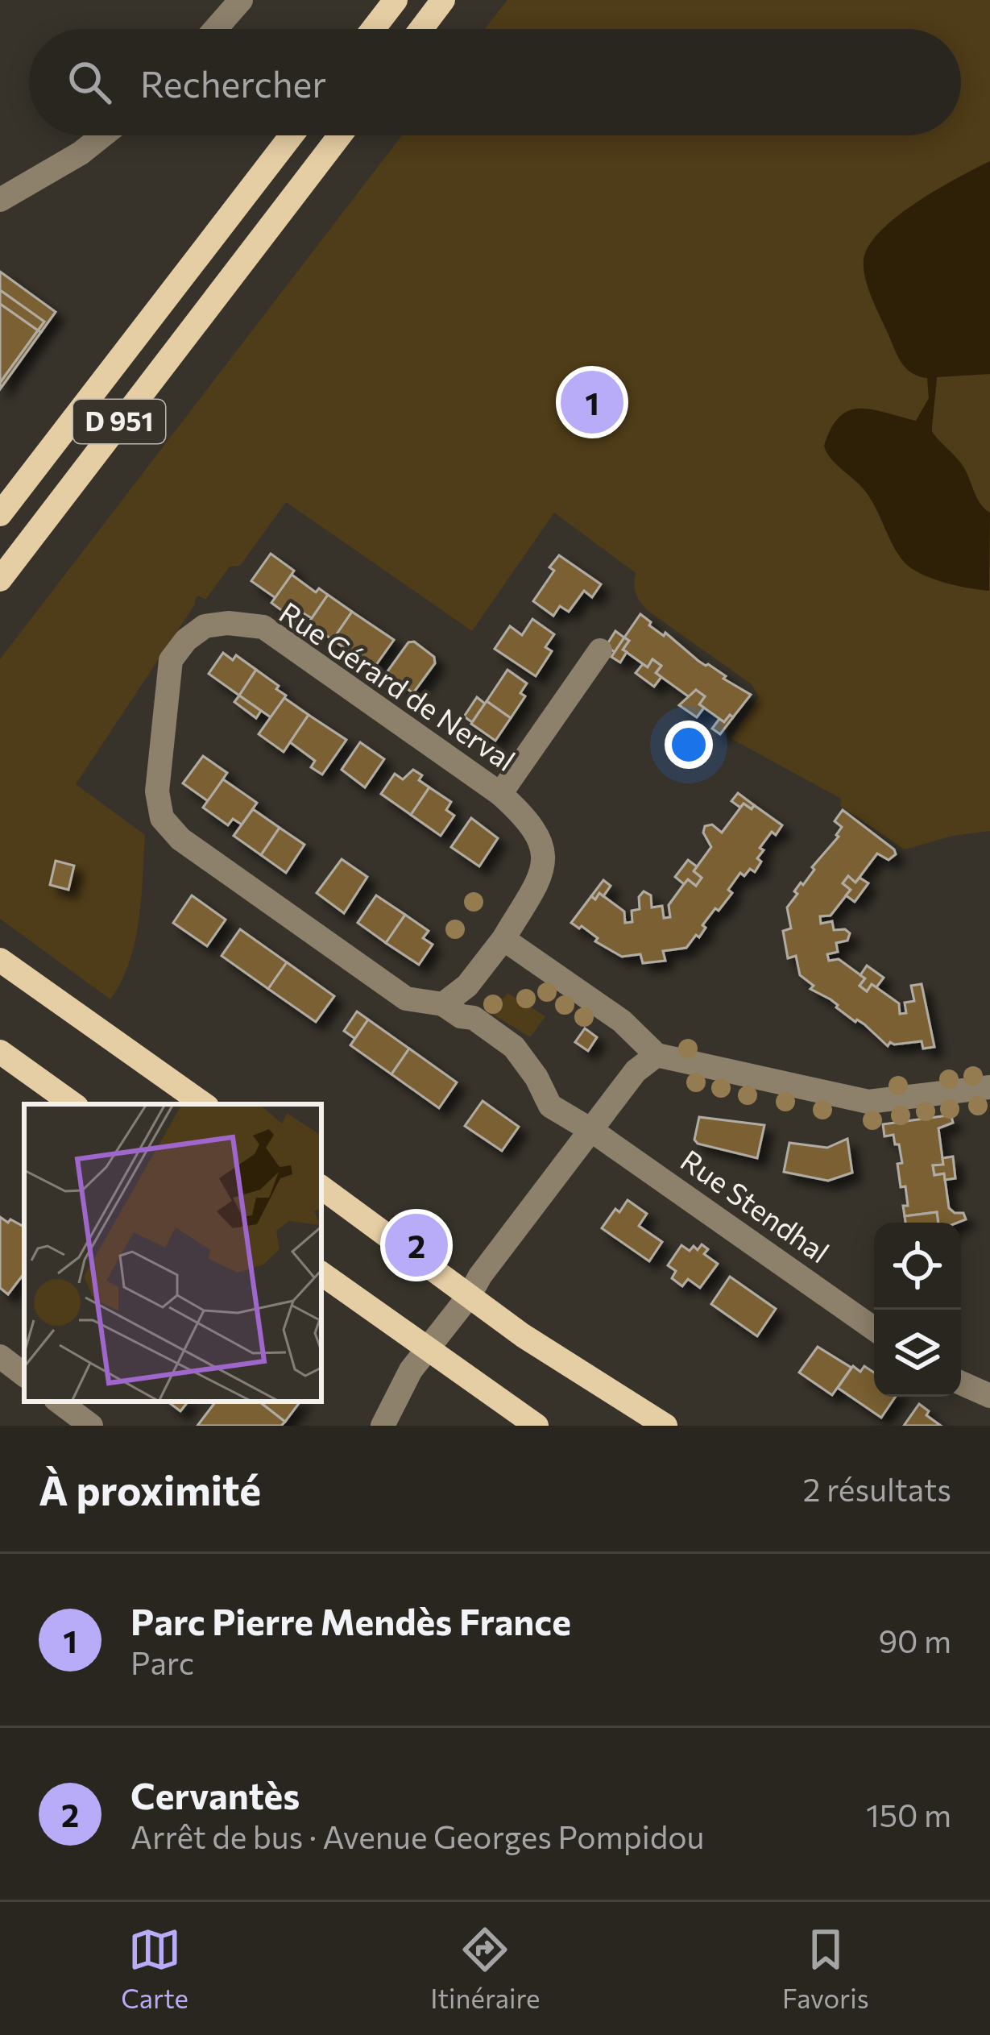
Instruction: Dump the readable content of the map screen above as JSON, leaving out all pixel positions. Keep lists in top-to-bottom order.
{
  "streets": {
    "main road": ["D 951"],
    "street": ["Rue Gérard de Nerval", "Rue Stendhal"]
  },
  "crossings": [
    ["Rue Gérard de Nerval", "Rue Stendhal"]
  ],
  "page": {
    "search": "Rechercher",
    "pins": ["1", "2"],
    "heading": ["À proximité", "2 résultats"],
    "list": [
      {
        "mark": "1",
        "name": "Parc Pierre Mendès France",
        "note": "Parc",
        "value": "90 m"
      },
      {
        "mark": "2",
        "name": "Cervantès",
        "note": "Arrêt de bus · Avenue Georges Pompidou",
        "value": "150 m"
      }
    ],
    "nav": ["Carte", "Itinéraire", "Favoris"]
  }
}
